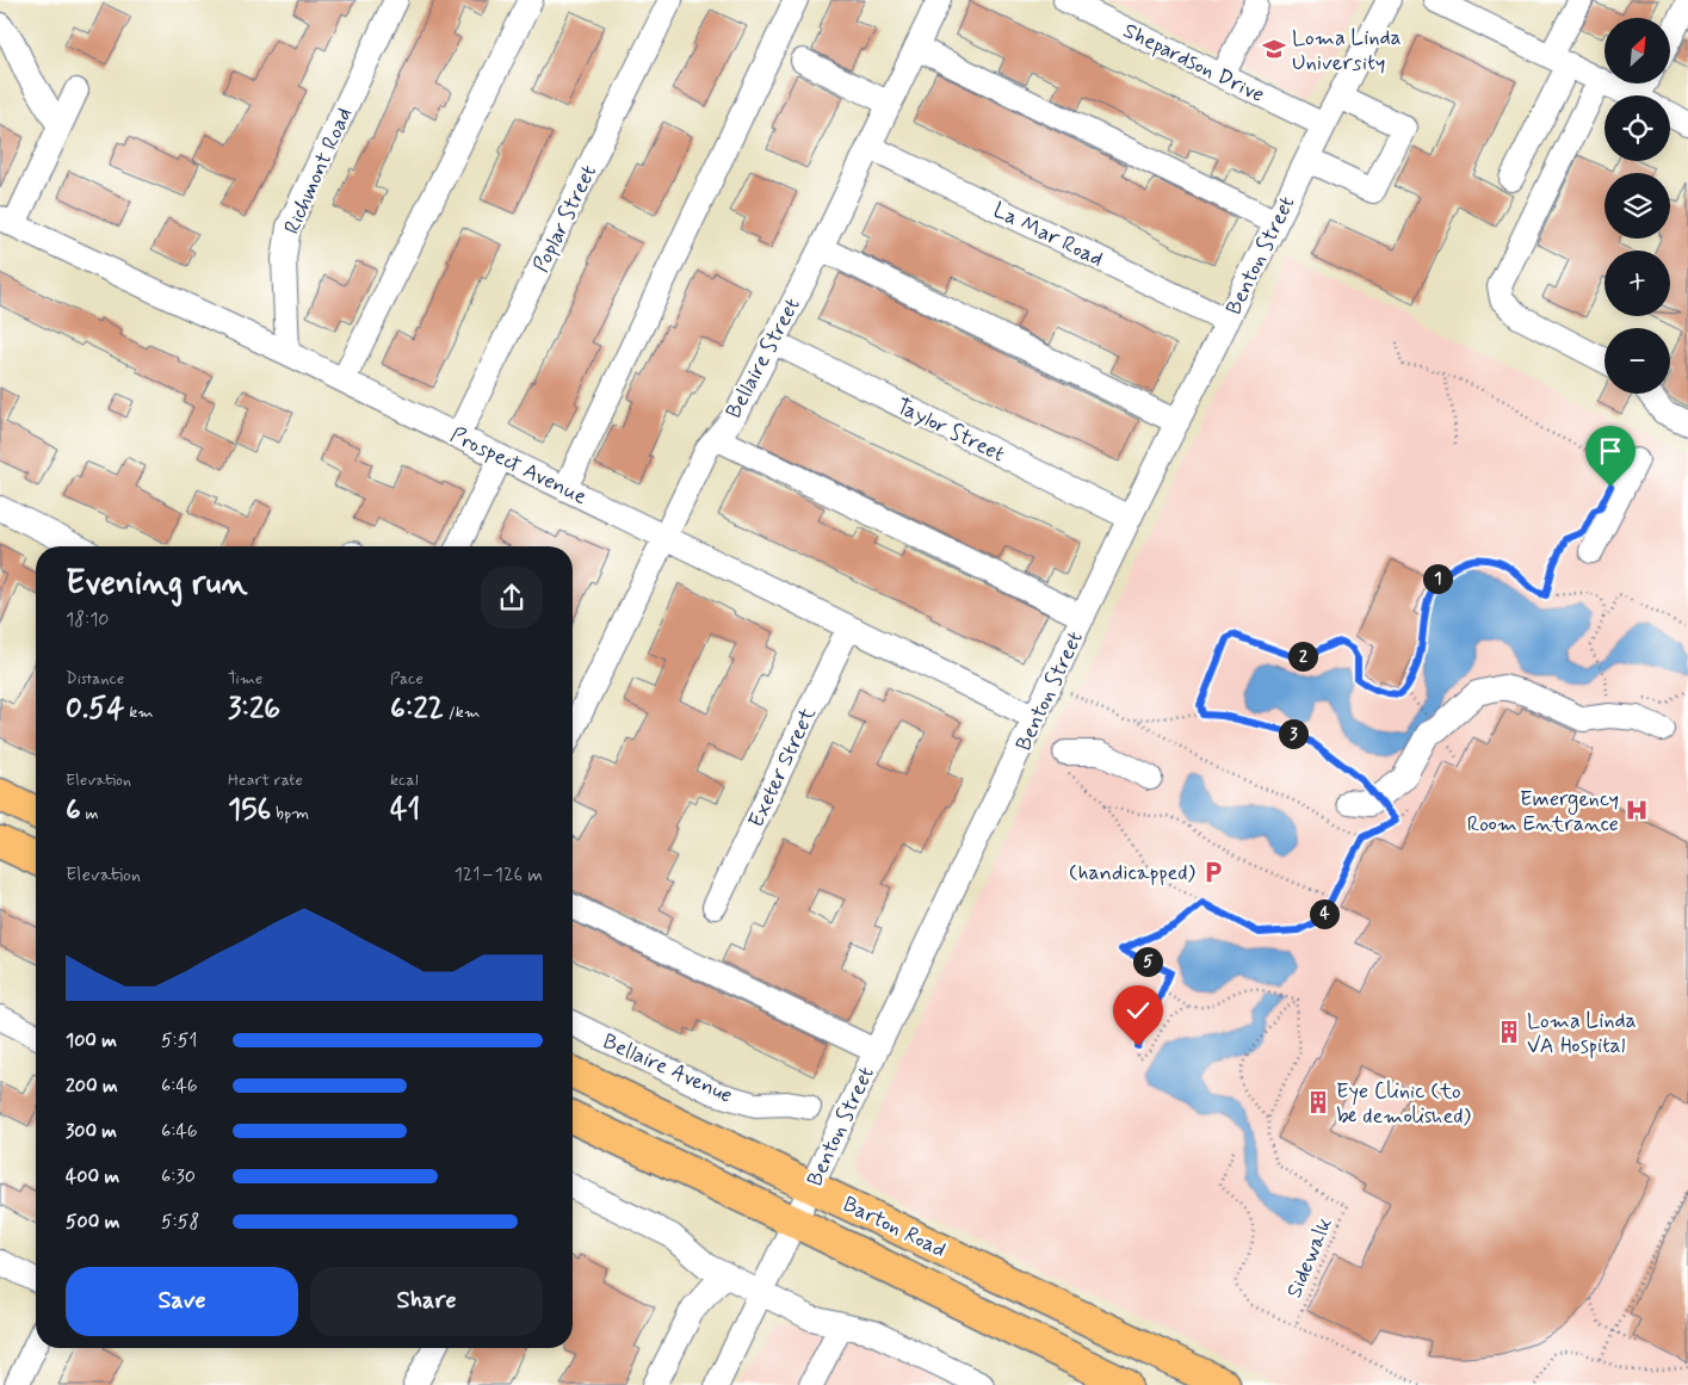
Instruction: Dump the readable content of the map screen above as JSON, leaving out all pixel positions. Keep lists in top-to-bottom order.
{
  "streets": {
    "main road": ["Barton Road"],
    "street": [
      "Shepardson Drive",
      "Richmont Road",
      "Poplar Street",
      "La Mar Road",
      "Benton Street",
      "Bellaire Street",
      "Taylor Street",
      "Prospect Avenue",
      "Exeter Street",
      "Bellaire Avenue"
    ],
    "path": ["Sidewalk"]
  },
  "crossings": [
    ["Shepardson Drive", "Benton Street"],
    ["Richmont Road", "Prospect Avenue"],
    ["Poplar Street", "Prospect Avenue"],
    ["La Mar Road", "Benton Street"],
    ["La Mar Road", "Bellaire Street"],
    ["Benton Street", "Taylor Street"],
    ["Benton Street", "Prospect Avenue"],
    ["Benton Street", "Barton Road"],
    ["Bellaire Street", "Taylor Street"],
    ["Bellaire Street", "Prospect Avenue"],
    ["Prospect Avenue", "Exeter Street"]
  ],
  "places": {
    "school or university": ["Loma Linda University"],
    "hospital": ["Emergency Room Entrance"],
    "parking": ["(handicapped)"],
    "building": ["Loma Linda VA Hospital", "Eye Clinic (to be demolished)"]
  },
  "north": "top right",
  "page": {
    "map_buttons": ["+", "−"],
    "heading": ["Evening run", "18:10"],
    "pins": [
      "1",
      "2",
      "3",
      "4",
      "5"
    ],
    "stats": [
      ["Distance", "0.54 km"],
      ["Time", "3:26"],
      ["Pace", "6:22 /km"],
      ["Elevation", "6 m"],
      ["Heart rate", "156 bpm"],
      ["kcal", "41"]
    ],
    "chart": ["Elevation", "121–126 m"],
    "list": [
      {
        "name": "100 m",
        "note": "5:51"
      },
      {
        "name": "200 m",
        "note": "6:46"
      },
      {
        "name": "300 m",
        "note": "6:46"
      },
      {
        "name": "400 m",
        "note": "6:30"
      },
      {
        "name": "500 m",
        "note": "5:58"
      }
    ],
    "buttons": ["Save", "Share"]
  }
}
